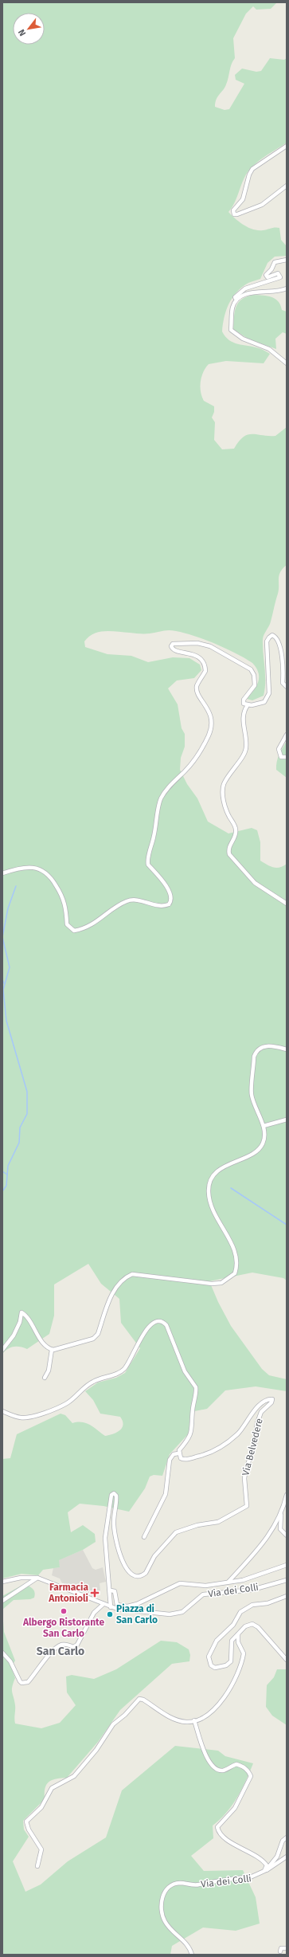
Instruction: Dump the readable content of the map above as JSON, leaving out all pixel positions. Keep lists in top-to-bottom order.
{
  "streets": {
    "street": ["Via Belvedere", "Via dei Colli"]
  },
  "crossings": [
    ["Via Belvedere", "Via dei Colli"]
  ],
  "districts": ["San Carlo"],
  "places": {
    "health": ["Farmacia Antonioli"],
    "other": ["Albergo Ristorante San Carlo", "Piazza di San Carlo"]
  },
  "north": "bottom left"
}
